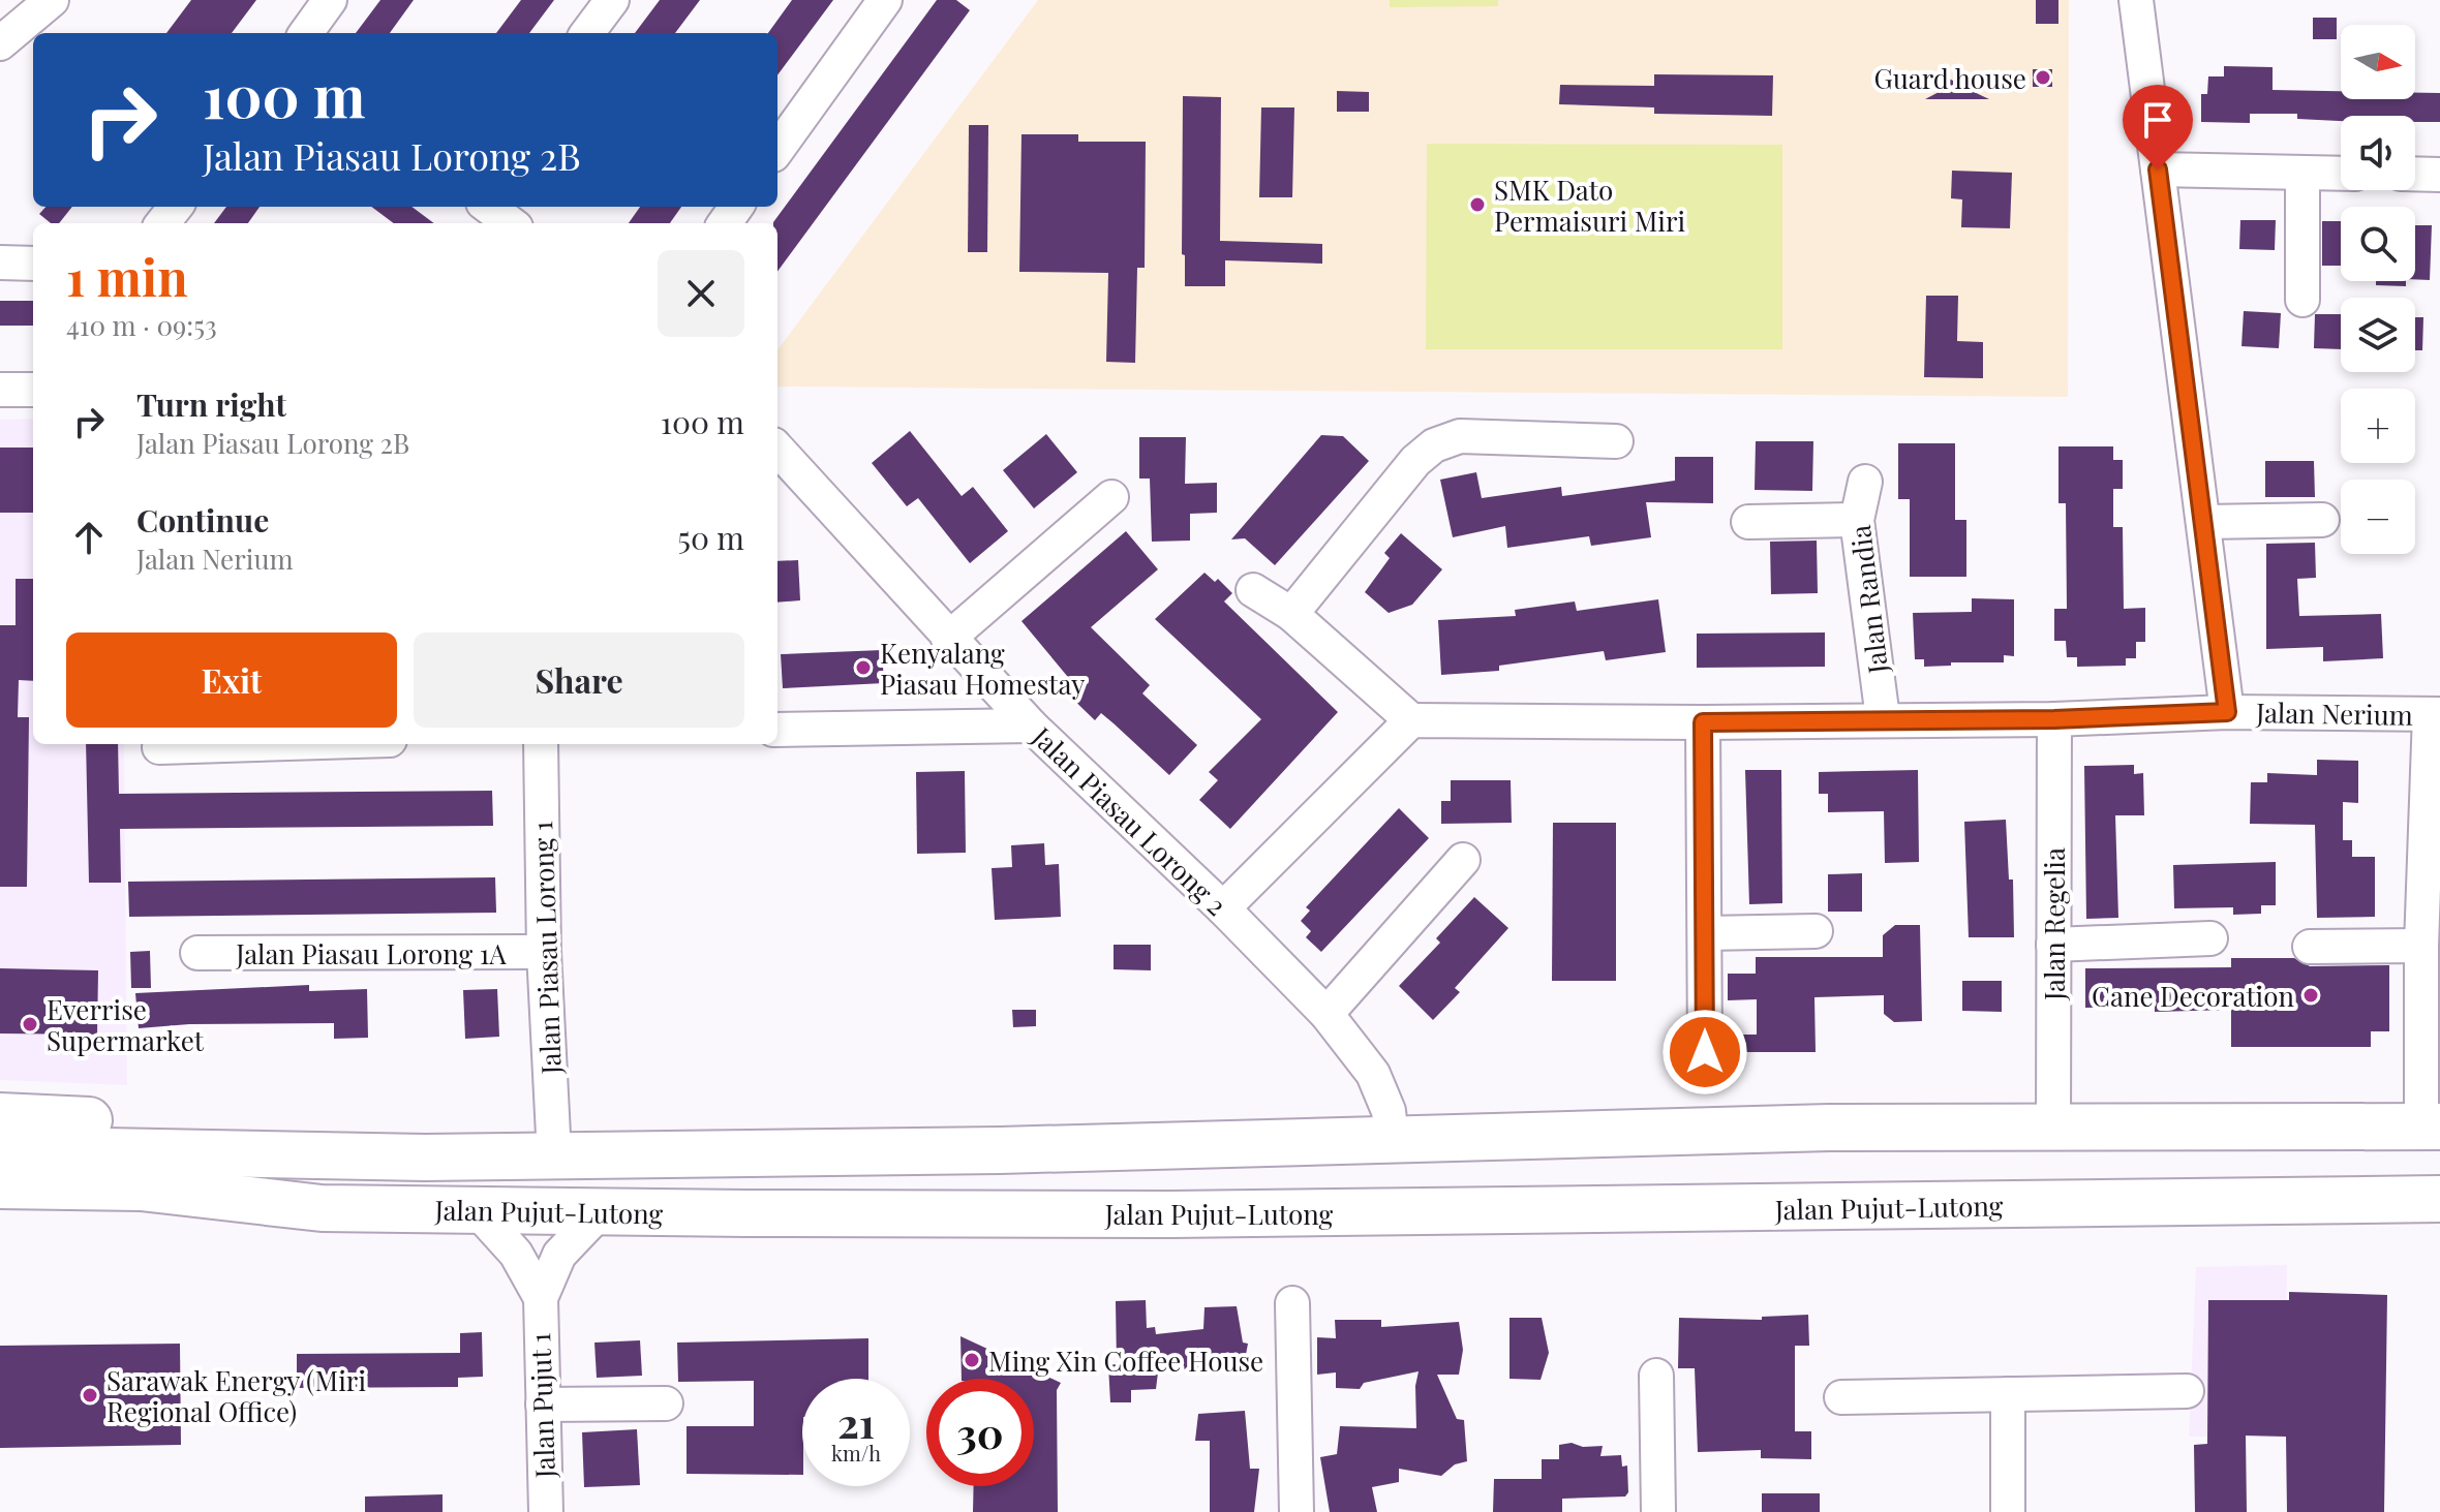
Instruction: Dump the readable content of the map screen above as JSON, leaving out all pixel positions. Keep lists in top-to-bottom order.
{
  "streets": {
    "highway": ["Jalan Pujut-Lutong"],
    "street": [
      "Jalan Randia",
      "Jalan Nerium",
      "Jalan Piasau Lorong 2",
      "Jalan Regelia",
      "Jalan Piasau Lorong 1",
      "Jalan Piasau Lorong 1A",
      "Jalan Pujut 1"
    ]
  },
  "crossings": [
    ["Jalan Randia", "Jalan Nerium"],
    ["Jalan Nerium", "Jalan Regelia"],
    ["Jalan Piasau Lorong 2", "Jalan Pujut-Lutong"],
    ["Jalan Regelia", "Jalan Pujut-Lutong"],
    ["Jalan Piasau Lorong 1", "Jalan Piasau Lorong 1A"],
    ["Jalan Piasau Lorong 1", "Jalan Pujut-Lutong"],
    ["Jalan Pujut-Lutong", "Jalan Pujut 1"]
  ],
  "places": [
    "Guard house",
    "SMK Dato Permaisuri Miri",
    "Kenyalang Piasau Homestay",
    "Cane Decoration",
    "Everrise Supermarket",
    "Ming Xin Coffee House",
    "Sarawak Energy (Miri Regional Office)"
  ],
  "north": "right",
  "page": {
    "map_buttons": ["+", "−"],
    "turn": ["100 m", "Jalan Piasau Lorong 2B"],
    "heading": ["1 min", "410 m · 09:53"],
    "list": [
      {
        "name": "Turn right",
        "note": "Jalan Piasau Lorong 2B",
        "value": "100 m"
      },
      {
        "name": "Continue",
        "note": "Jalan Nerium",
        "value": "50 m"
      }
    ],
    "buttons": ["Exit", "Share"],
    "speed": "21 km/h",
    "limit": "30"
  }
}
